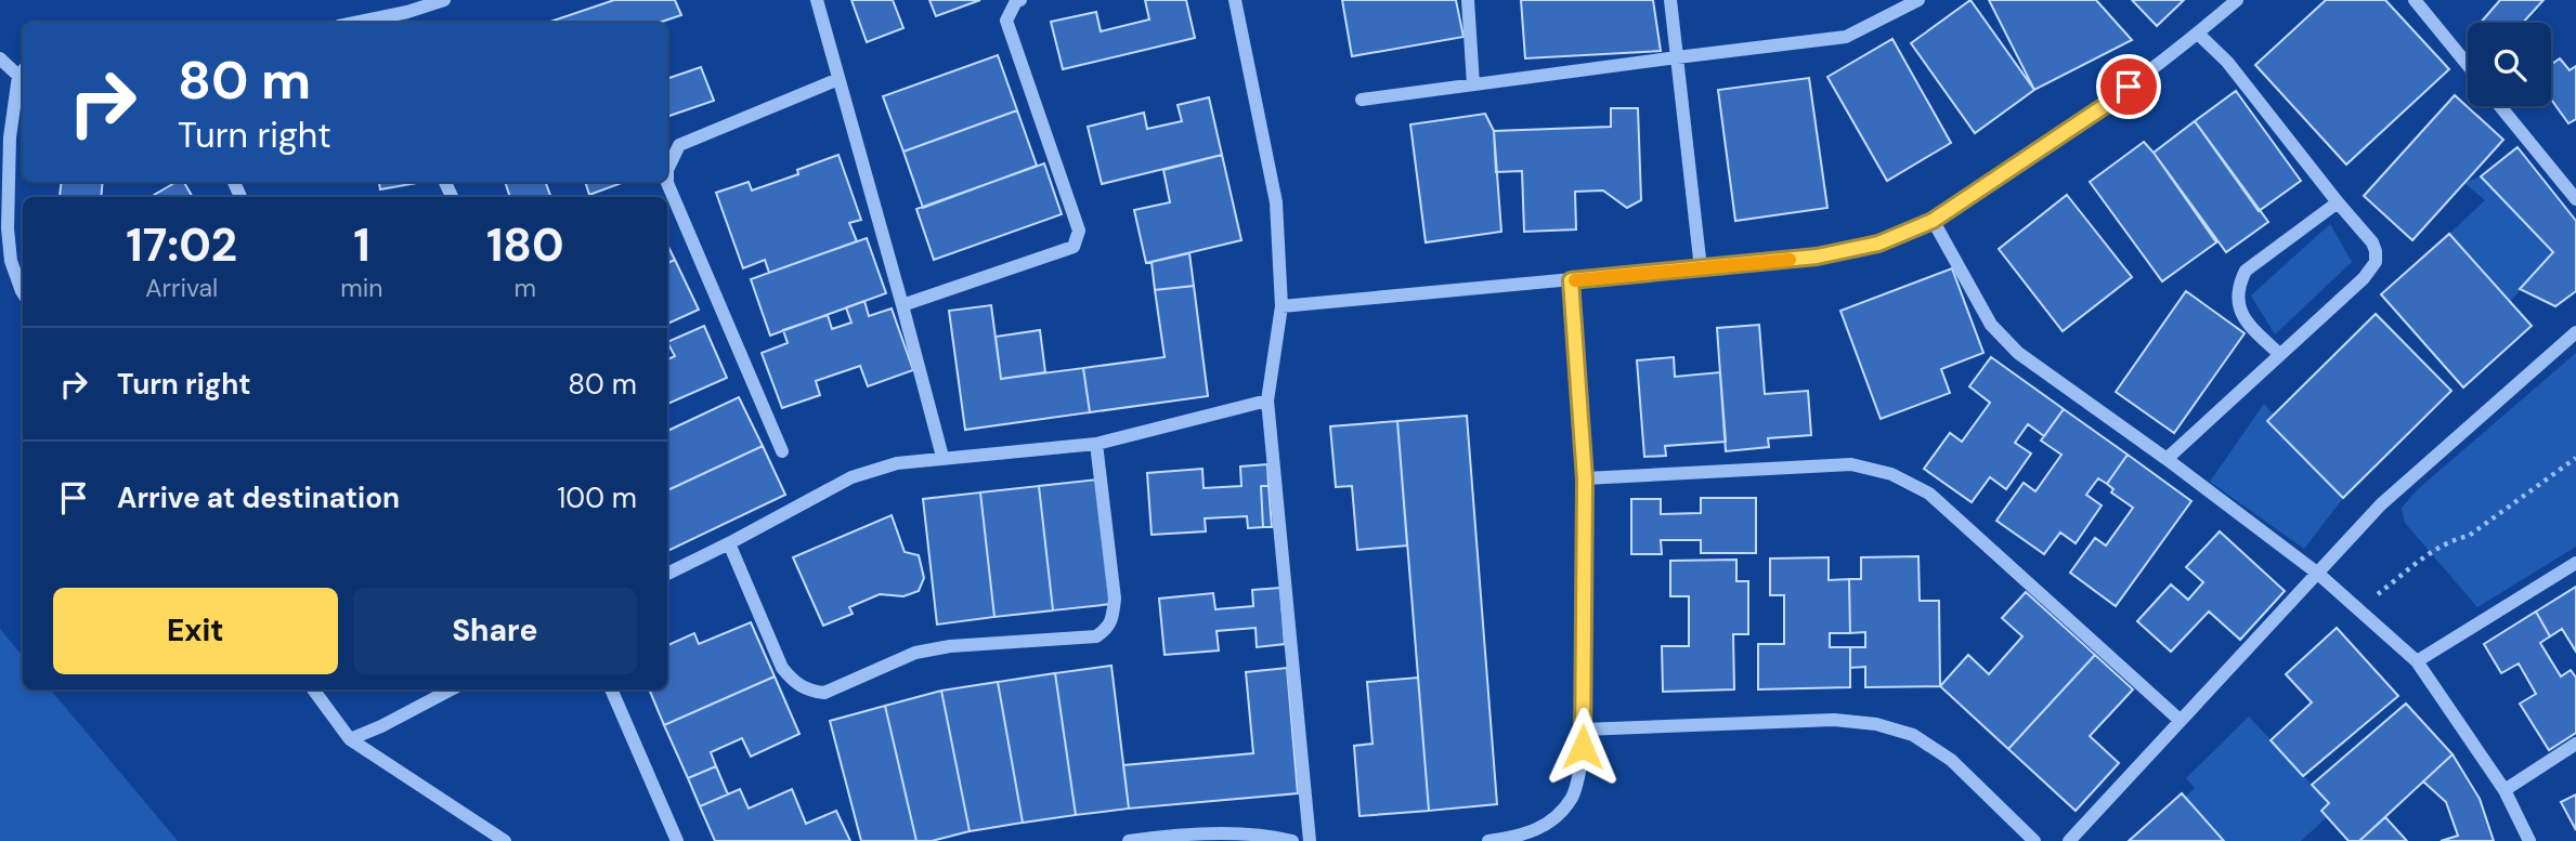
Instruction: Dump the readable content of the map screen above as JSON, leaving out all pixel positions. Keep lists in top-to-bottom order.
{
  "page": {
    "turn": ["80 m", "Turn right"],
    "eta": [
      "17:02",
      "Arrival",
      "1",
      "min",
      "180",
      "m"
    ],
    "list": [
      {
        "name": "Turn right",
        "value": "80 m"
      },
      {
        "name": "Arrive at destination",
        "value": "100 m"
      }
    ],
    "buttons": ["Exit", "Share"]
  }
}
